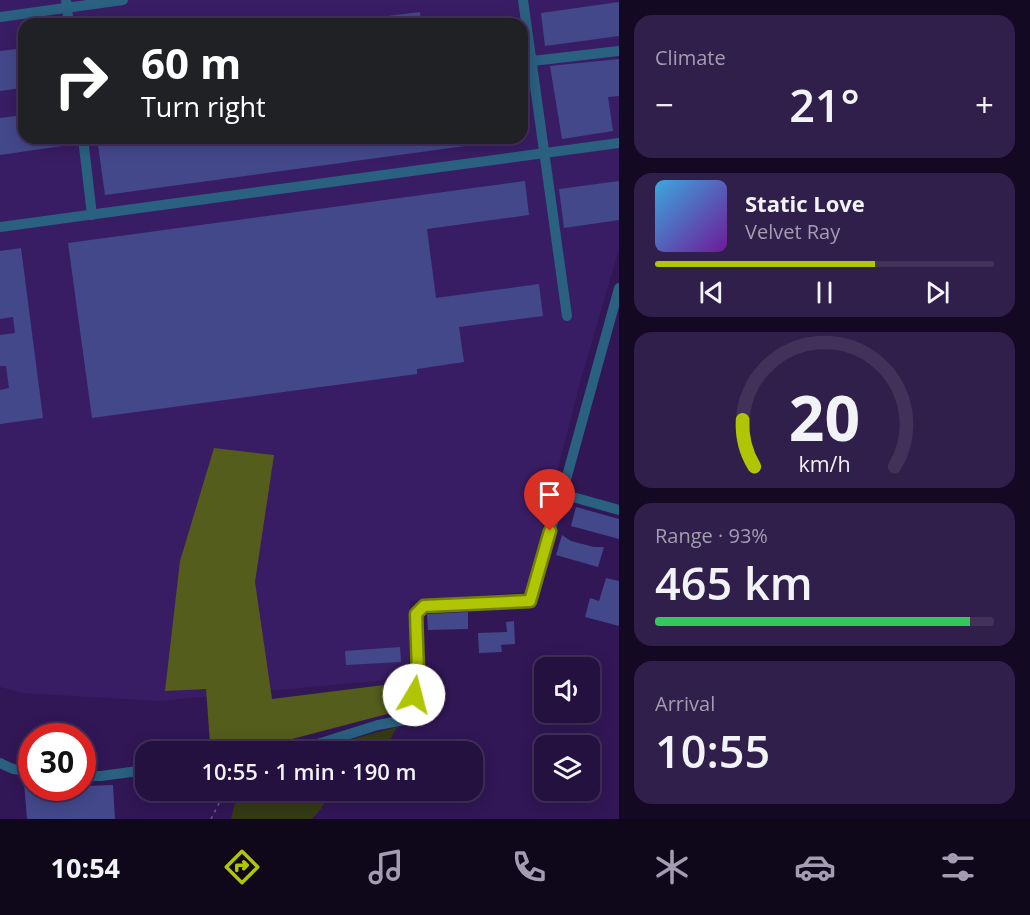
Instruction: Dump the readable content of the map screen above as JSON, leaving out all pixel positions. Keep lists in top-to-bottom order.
{
  "page": {
    "tile": [
      "Climate",
      ["Range · 93%", "465 km"],
      ["Arrival", "10:55"]
    ],
    "turn": ["60 m", "Turn right"],
    "heat": ["−", "21°", "+"],
    "song": ["Static Love", "Velvet Ray"],
    "limit": "30",
    "trip": "10:55 · 1 min · 190 m",
    "tabs": "10:54",
    "gauge": ["20", "km/h"]
  }
}
